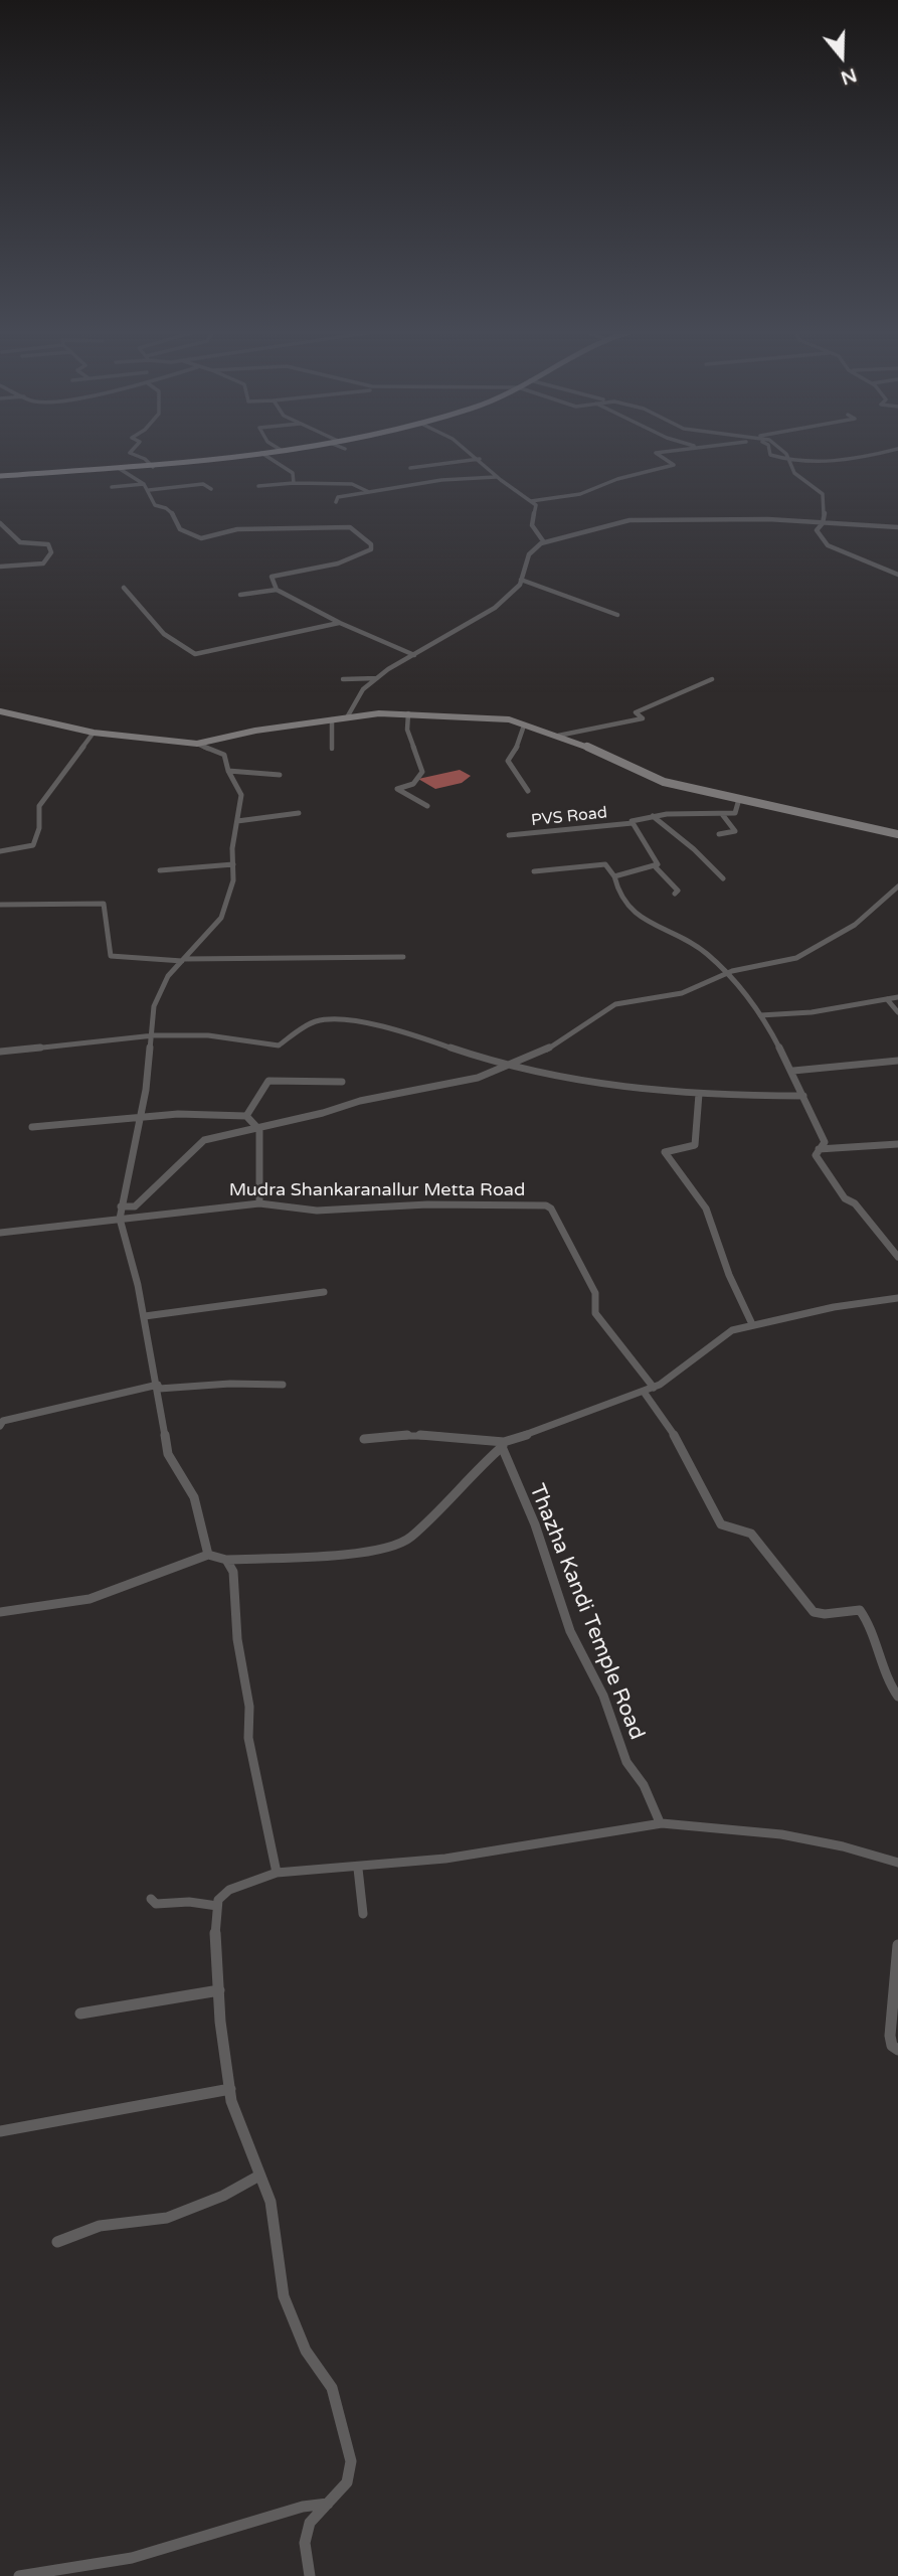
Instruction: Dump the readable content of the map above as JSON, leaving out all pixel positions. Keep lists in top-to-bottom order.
{
  "streets": {
    "street": ["PVS Road", "Mudra Shankaranallur Metta Road", "Thazha Kandi Temple Road"]
  },
  "north": "bottom"
}
